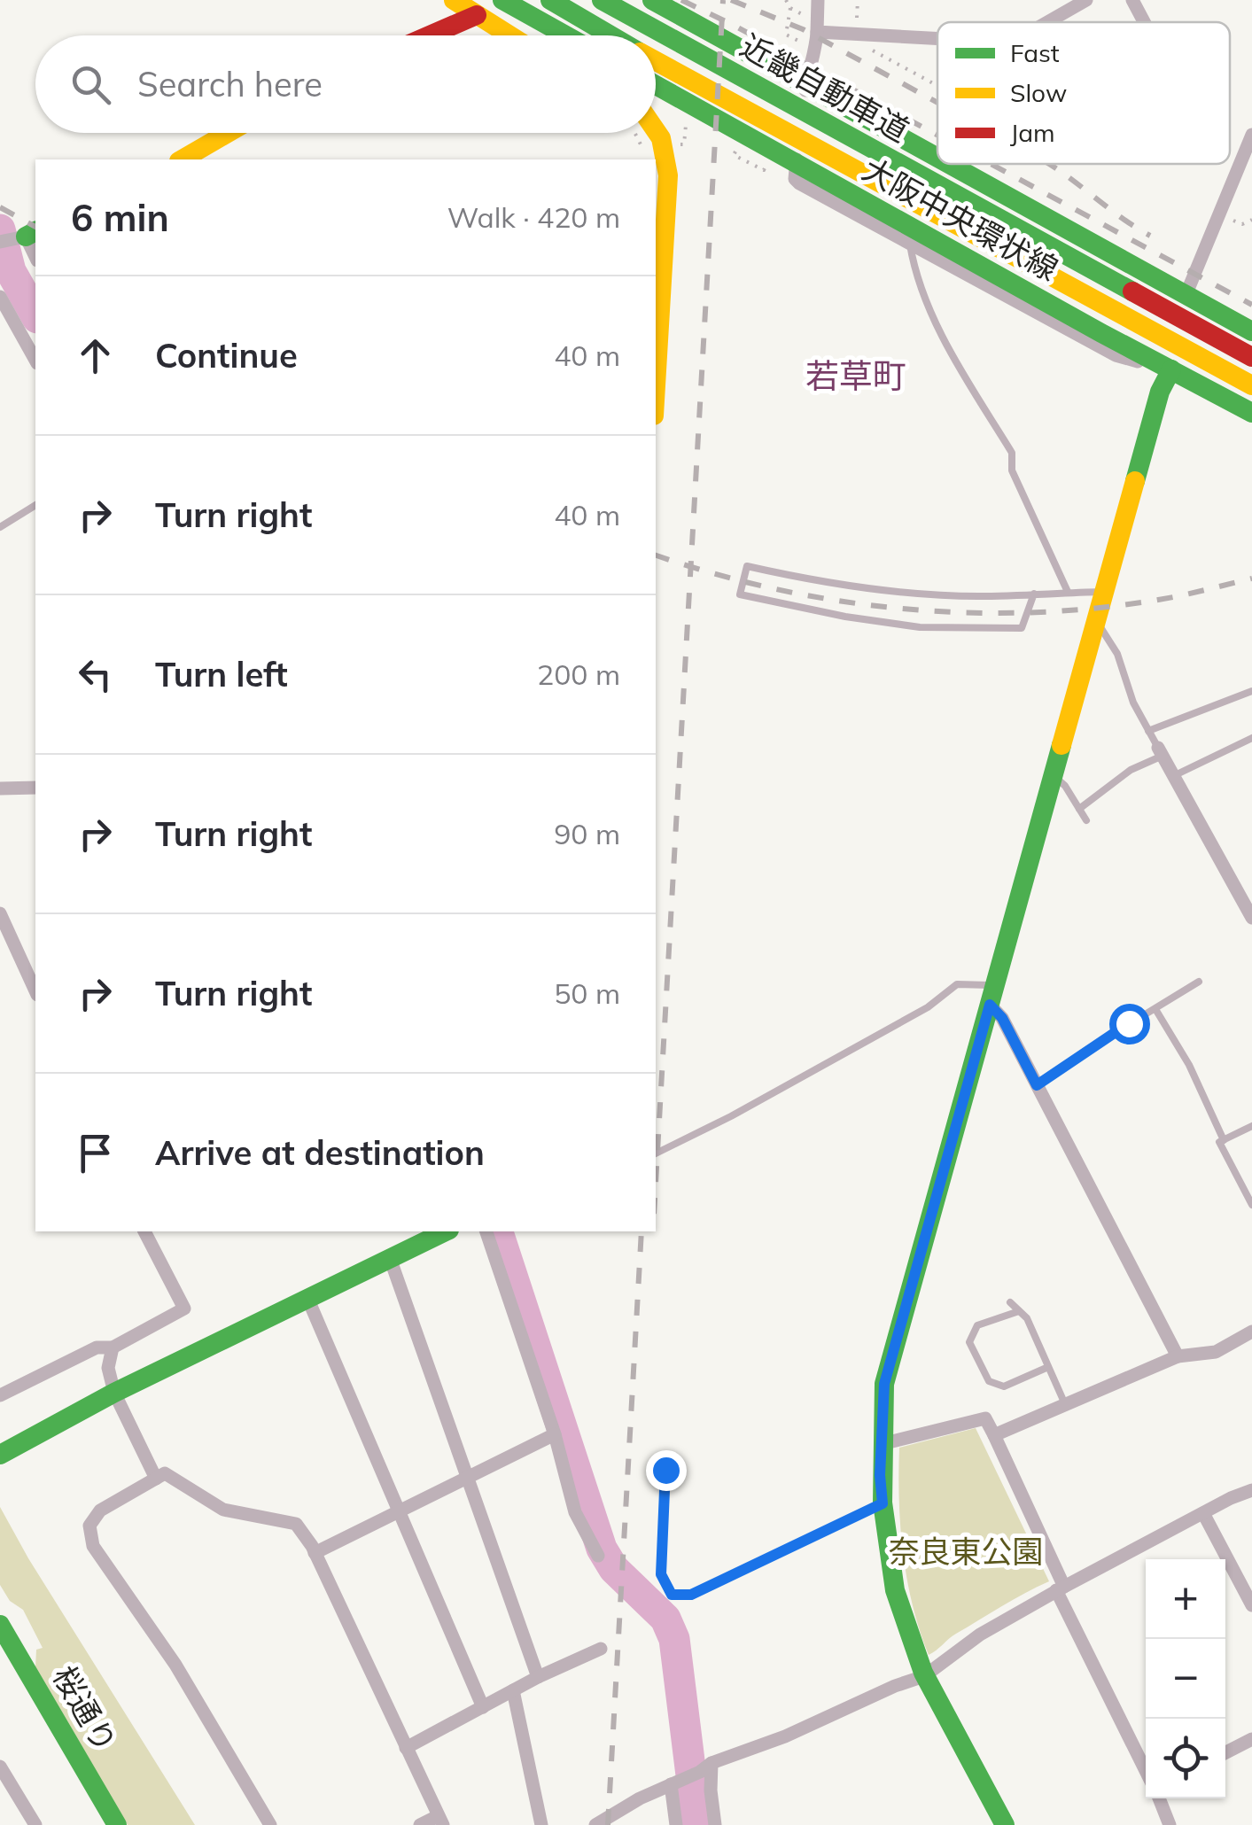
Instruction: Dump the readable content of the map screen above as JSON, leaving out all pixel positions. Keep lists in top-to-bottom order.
{
  "streets": {
    "main road": ["近畿自動車道", "大阪中央環状線", "桜通り"]
  },
  "districts": ["若草町"],
  "parks": ["奈良東公園"],
  "legend": ["Fast", "Slow", "Jam"],
  "page": {
    "search": "Search here",
    "heading": ["6 min", "Walk · 420 m"],
    "list": [
      ["Continue", "40 m"],
      ["Turn right", "40 m"],
      ["Turn left", "200 m"],
      ["Turn right", "90 m"],
      ["Turn right", "50 m"],
      "Arrive at destination"
    ],
    "map_buttons": ["+", "−"]
  }
}
